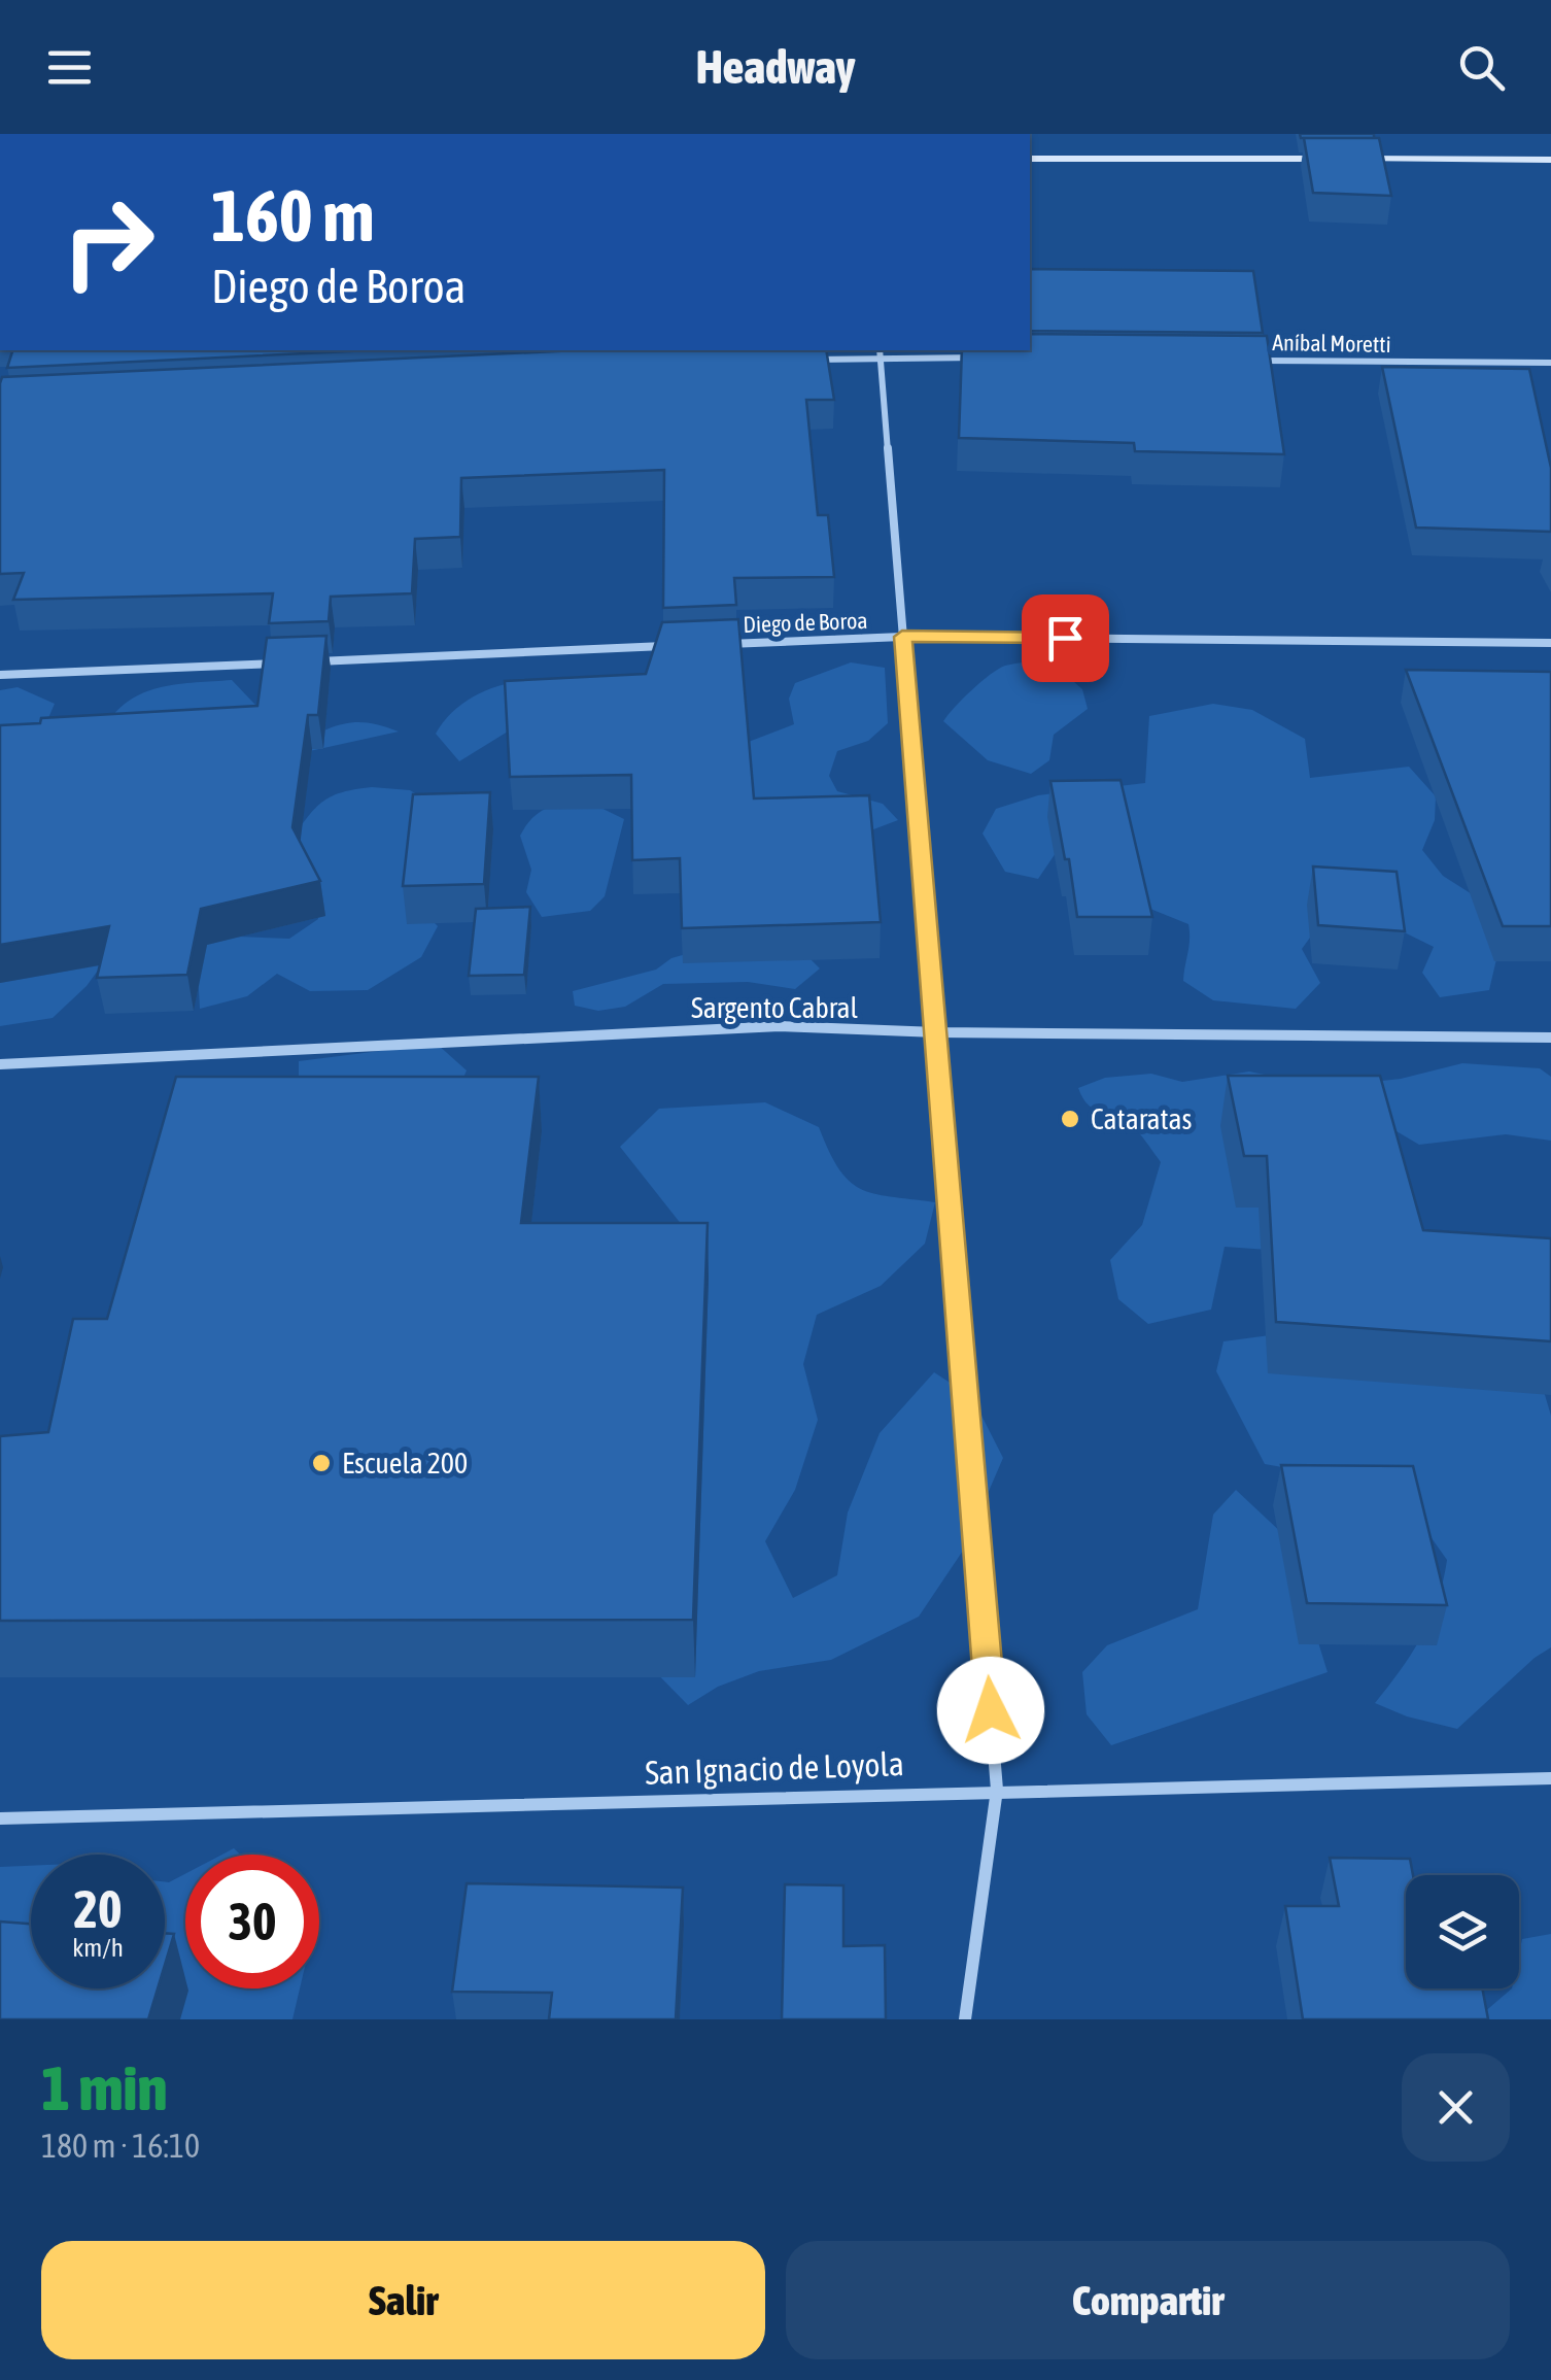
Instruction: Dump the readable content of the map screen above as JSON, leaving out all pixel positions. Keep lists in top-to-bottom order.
{
  "streets": {
    "street": [
      "Aníbal Moretti",
      "Diego de Boroa",
      "Sargento Cabral",
      "San Ignacio de Loyola"
    ]
  },
  "places": ["Cataratas", "Escuela 200"],
  "page": {
    "header": "Headway",
    "turn": ["160 m", "Diego de Boroa"],
    "speed": "20 km/h",
    "limit": "30",
    "heading": ["1 min", "180 m · 16:10"],
    "buttons": ["Salir", "Compartir"]
  }
}
